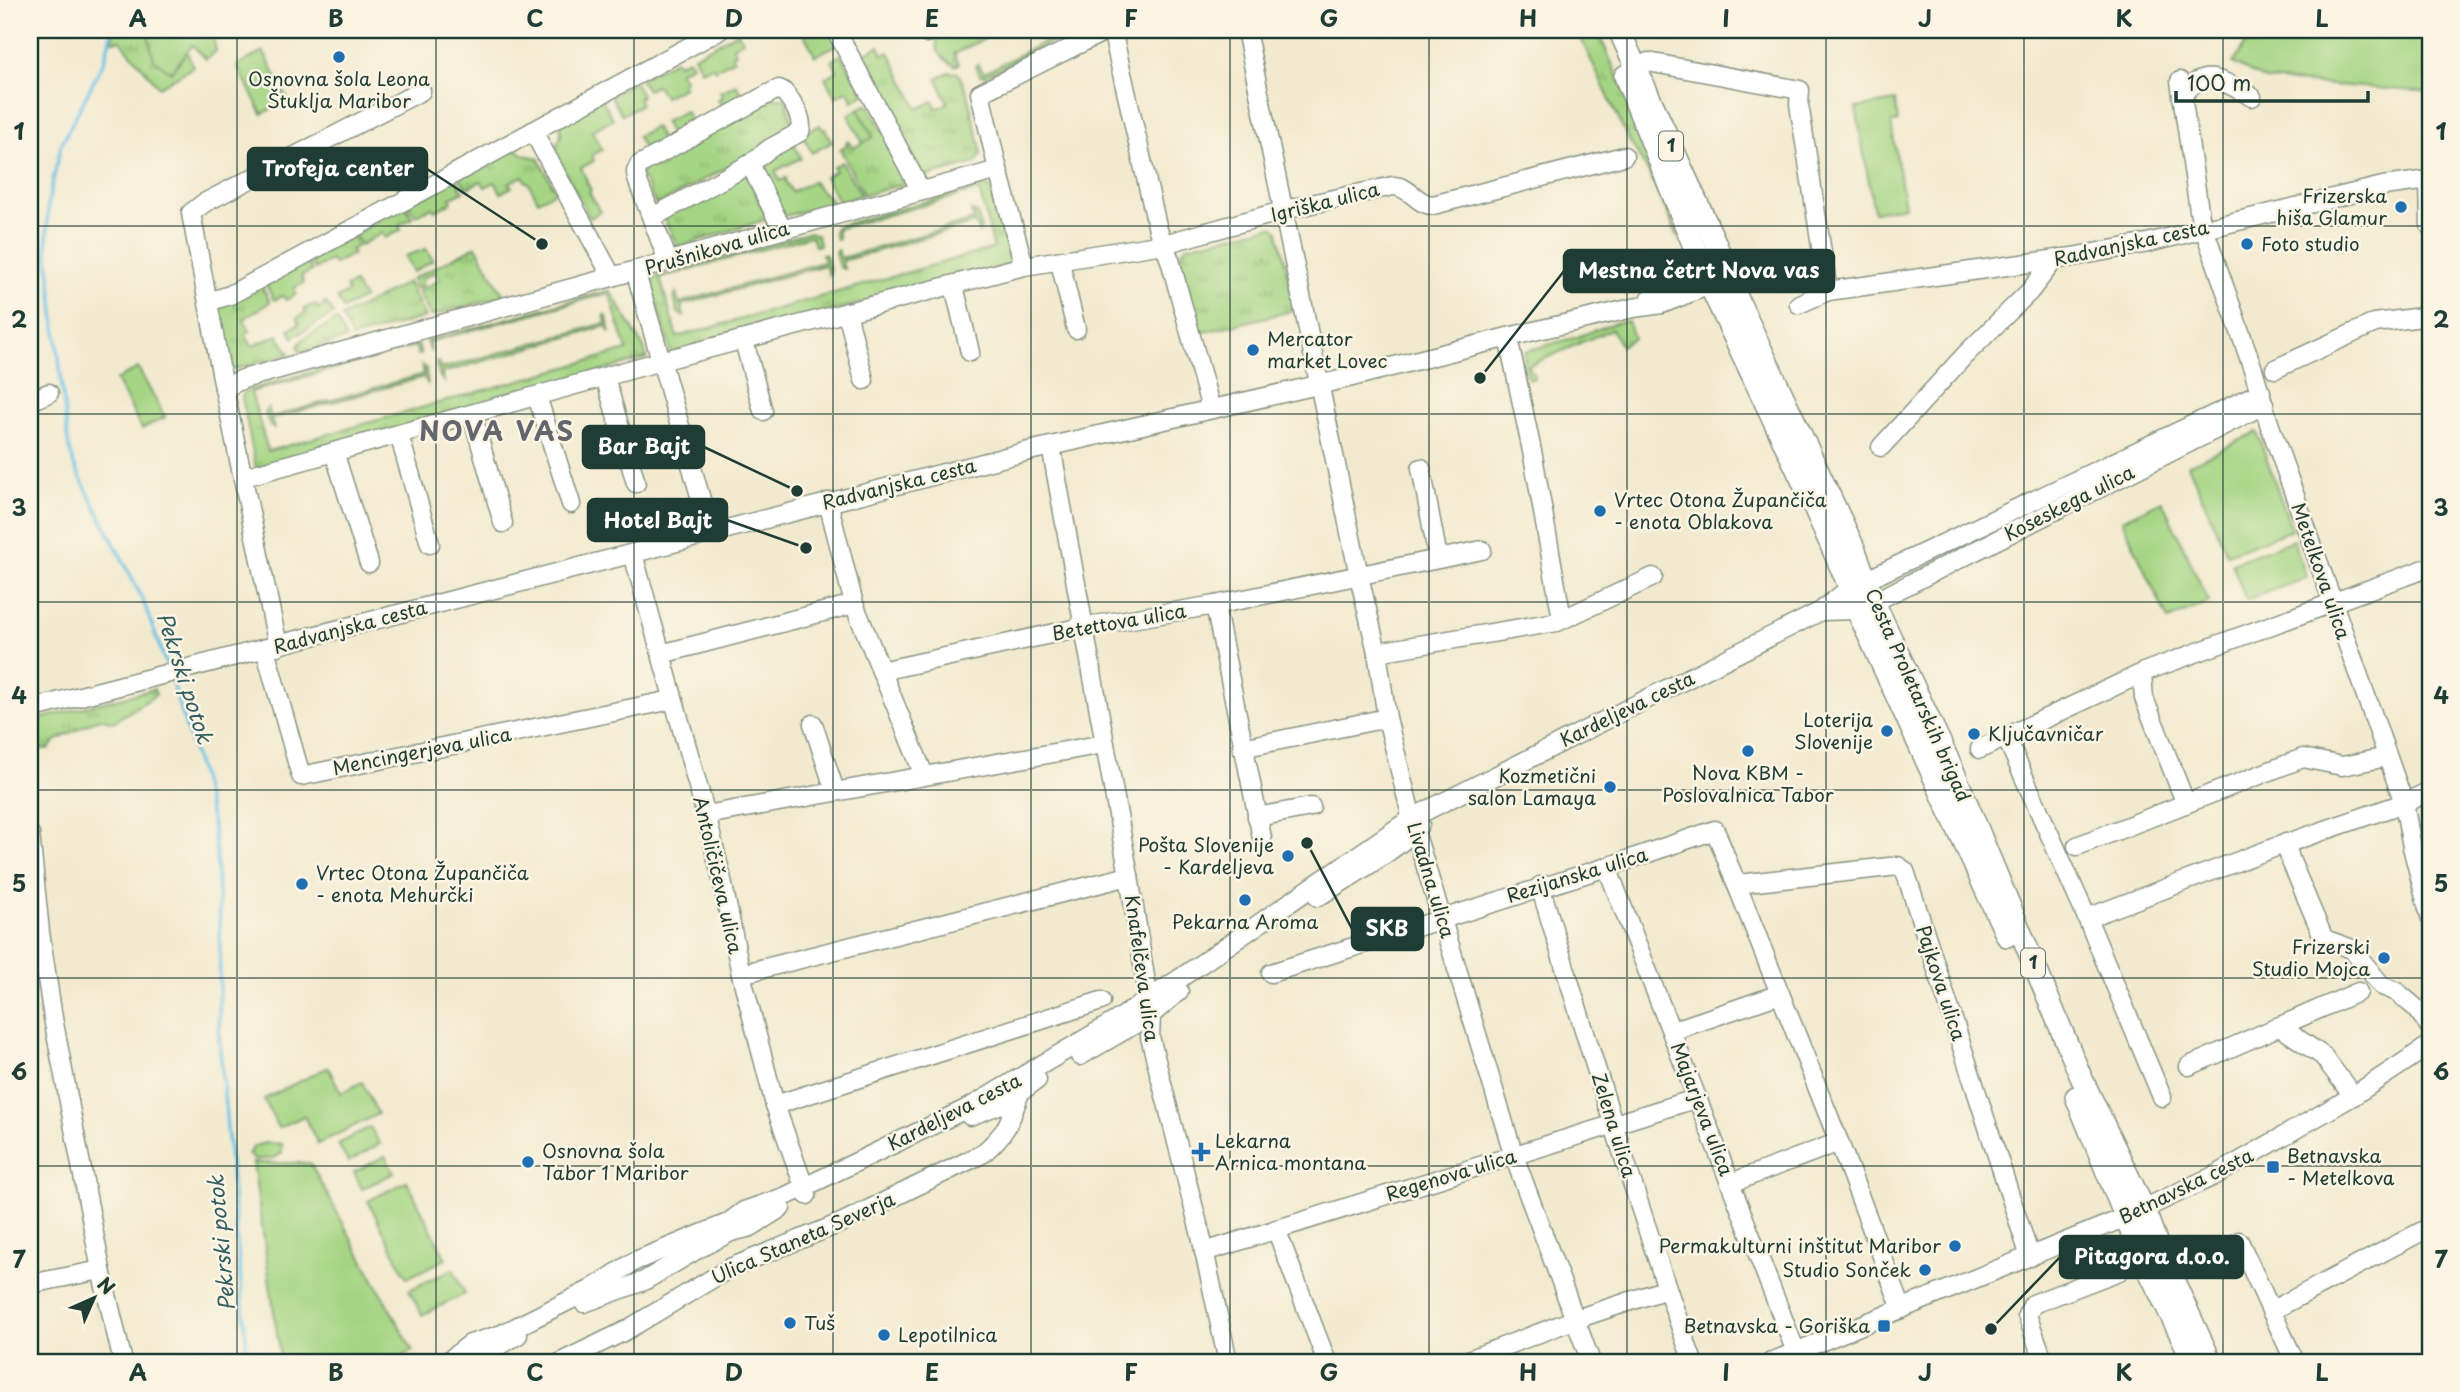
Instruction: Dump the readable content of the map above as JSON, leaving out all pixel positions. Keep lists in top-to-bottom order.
{
  "streets": {
    "main road": ["1", "Cesta Proletarskih brigad"],
    "street": [
      "Igriška ulica",
      "Radvanjska cesta",
      "Prušnikova ulica",
      "Koseskega ulica",
      "Metelkova ulica",
      "Betettova ulica",
      "Kardeljeva cesta",
      "Mencingerjeva ulica",
      "Antoličičeva ulica",
      "Rezijanska ulica",
      "Livadna ulica",
      "Knafelčeva ulica",
      "Pajkova ulica",
      "Majarjeva ulica",
      "Zelena ulica",
      "Regenova ulica",
      "Betnavska cesta",
      "Ulica Staneta Severja"
    ]
  },
  "crossings": [
    ["Igriška ulica", "Livadna ulica"],
    ["Radvanjska cesta", "Metelkova ulica"],
    ["Radvanjska cesta", "Cesta Proletarskih brigad"],
    ["Radvanjska cesta", "Mencingerjeva ulica"],
    ["Radvanjska cesta", "Antoličičeva ulica"],
    ["Radvanjska cesta", "Livadna ulica"],
    ["Radvanjska cesta", "Knafelčeva ulica"],
    ["Koseskega ulica", "Metelkova ulica"],
    ["Koseskega ulica", "Cesta Proletarskih brigad"],
    ["Koseskega ulica", "Kardeljeva cesta"],
    ["Betettova ulica", "Livadna ulica"],
    ["Betettova ulica", "Knafelčeva ulica"],
    ["Cesta Proletarskih brigad", "Betnavska cesta"],
    ["Kardeljeva cesta", "Antoličičeva ulica"],
    ["Kardeljeva cesta", "Livadna ulica"],
    ["Kardeljeva cesta", "Knafelčeva ulica"],
    ["Kardeljeva cesta", "Ulica Staneta Severja"],
    ["Mencingerjeva ulica", "Antoličičeva ulica"],
    ["Rezijanska ulica", "Livadna ulica"],
    ["Rezijanska ulica", "Pajkova ulica"],
    ["Rezijanska ulica", "Majarjeva ulica"],
    ["Rezijanska ulica", "Zelena ulica"],
    ["Rezijanska ulica", "Betnavska cesta"],
    ["Livadna ulica", "Regenova ulica"],
    ["Knafelčeva ulica", "Regenova ulica"],
    ["Pajkova ulica", "Betnavska cesta"],
    ["Majarjeva ulica", "Regenova ulica"],
    ["Majarjeva ulica", "Betnavska cesta"],
    ["Zelena ulica", "Regenova ulica"]
  ],
  "districts": ["NOVA VAS"],
  "water": ["Pekrski potok"],
  "places": {
    "other": [
      "Osnovna šola Leona Štuklja Maribor",
      "Frizerska hiša Glamur",
      "Trofeja center",
      "Foto studio",
      "Mercator market Lovec",
      "Mestna četrt Nova vas",
      "Bar Bajt",
      "Vrtec Otona Župančiča - enota Oblakova",
      "Hotel Bajt",
      "Loterija Slovenije",
      "Ključavničar",
      "Nova KBM - Poslovalnica Tabor",
      "Kozmetični salon Lamaya",
      "SKB",
      "Pošta Slovenije - Kardeljeva",
      "Vrtec Otona Župančiča - enota Mehurčki",
      "Pekarna Aroma",
      "Frizerski Studio Mojca",
      "Osnovna šola Tabor 1 Maribor",
      "Permakulturni inštitut Maribor",
      "Studio Sonček",
      "Tuš",
      "Pitagora d.o.o.",
      "Lepotilnica"
    ],
    "health": ["Lekarna Arnica montana"],
    "transit": ["Betnavska - Metelkova", "Betnavska - Goriška"]
  },
  "scale_bar": "100 m",
  "north": "top right",
  "grid": {
    "columns": [
      "A",
      "B",
      "C",
      "D",
      "E",
      "F",
      "G",
      "H",
      "I",
      "J",
      "K",
      "L"
    ],
    "rows": [
      "1",
      "2",
      "3",
      "4",
      "5",
      "6",
      "7"
    ]
  }
}
